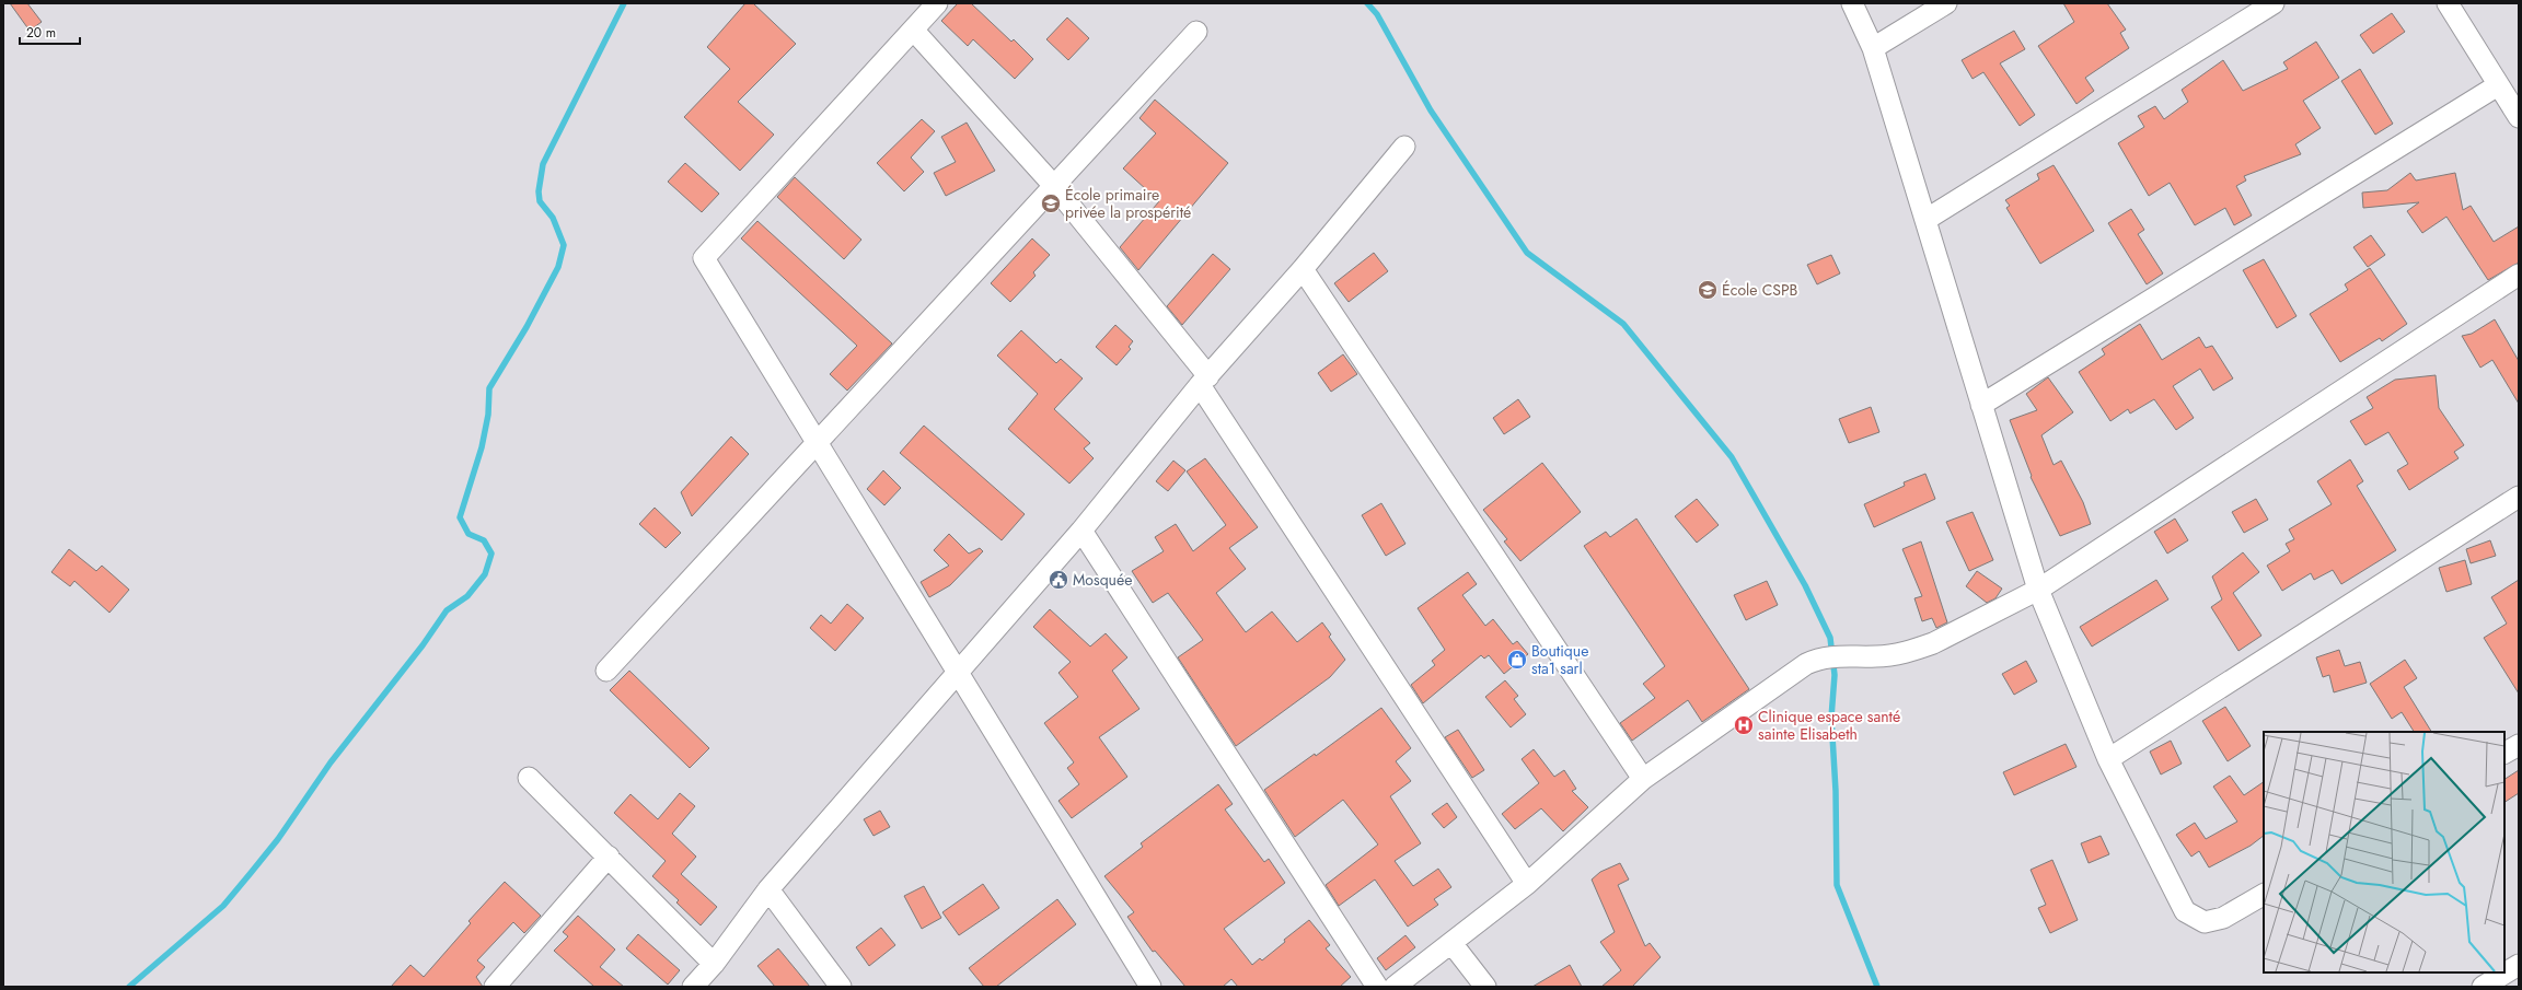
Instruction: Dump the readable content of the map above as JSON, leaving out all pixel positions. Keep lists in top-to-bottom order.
{
  "places": {
    "school or university": ["École primaire privée la prospérité", "École CSPB"],
    "public building": ["Mosquée"],
    "shop": ["Boutique sta1 sarl"],
    "hospital": ["Clinique espace santé sainte Elisabeth"]
  },
  "scale_bar": "20 m"
}
